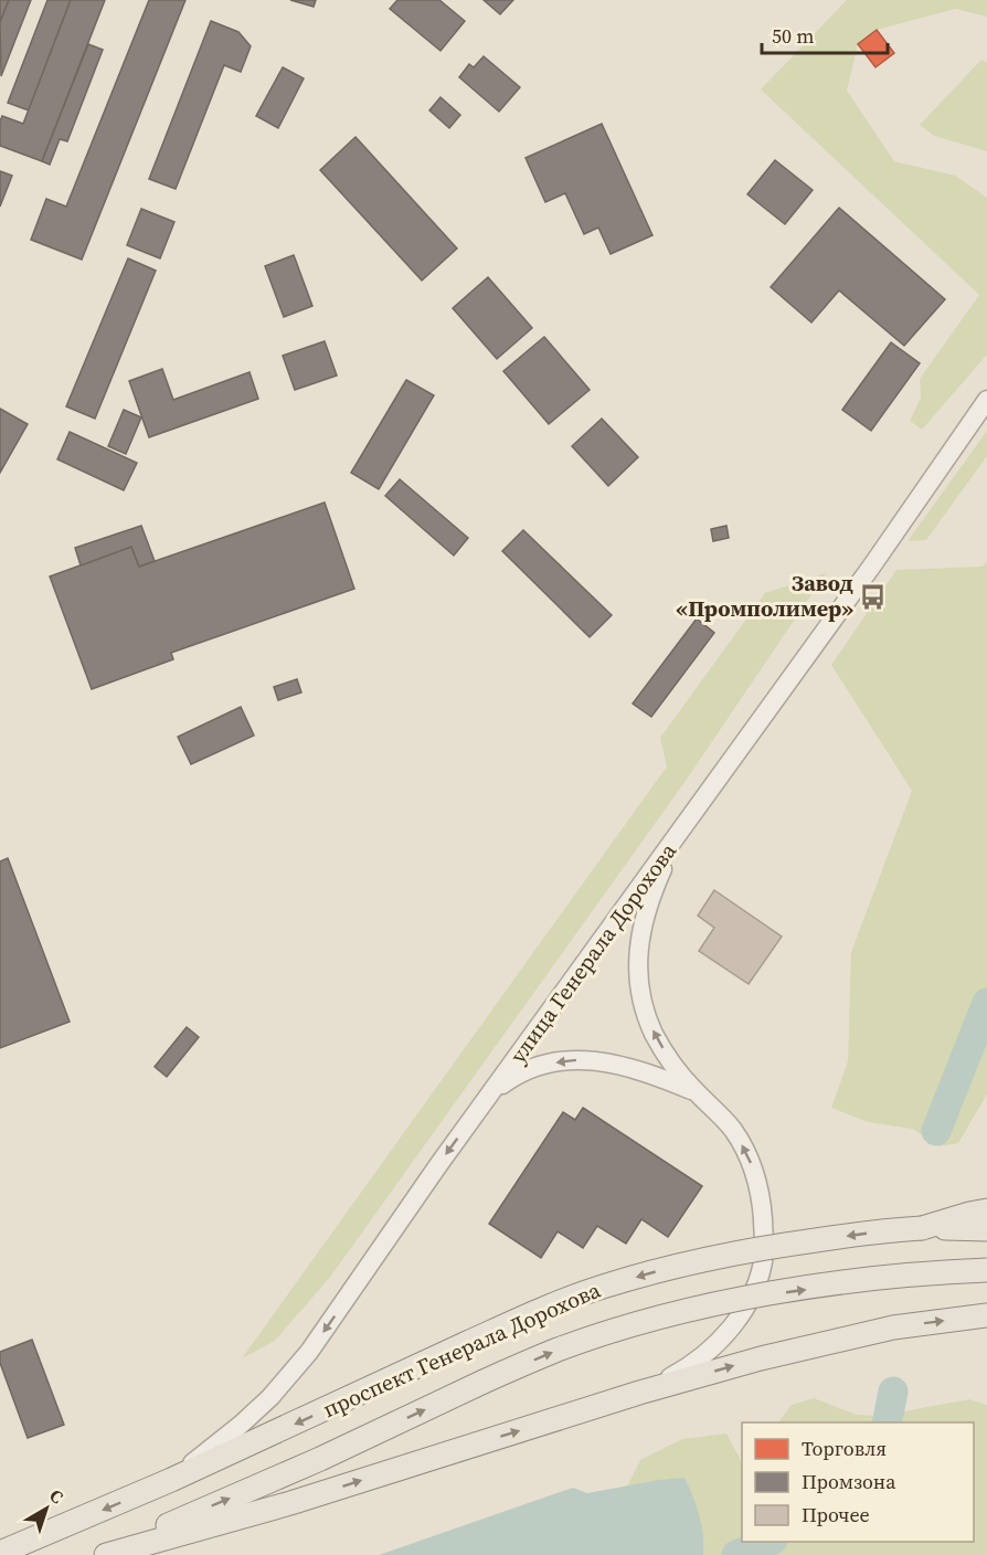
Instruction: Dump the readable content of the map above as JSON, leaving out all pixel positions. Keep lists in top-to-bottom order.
{
  "streets": {
    "main road": ["проспект Генерала Дорохова"],
    "street": ["улица Генерала Дорохова"]
  },
  "crossings": [
    ["улица Генерала Дорохова", "проспект Генерала Дорохова"]
  ],
  "one_way": ["улица Генерала Дорохова"],
  "places": {
    "bus stop": ["Завод «Промполимер»"]
  },
  "legend": ["Торговля", "Промзона", "Прочее"],
  "scale_bar": "50 m",
  "north": "top right"
}
